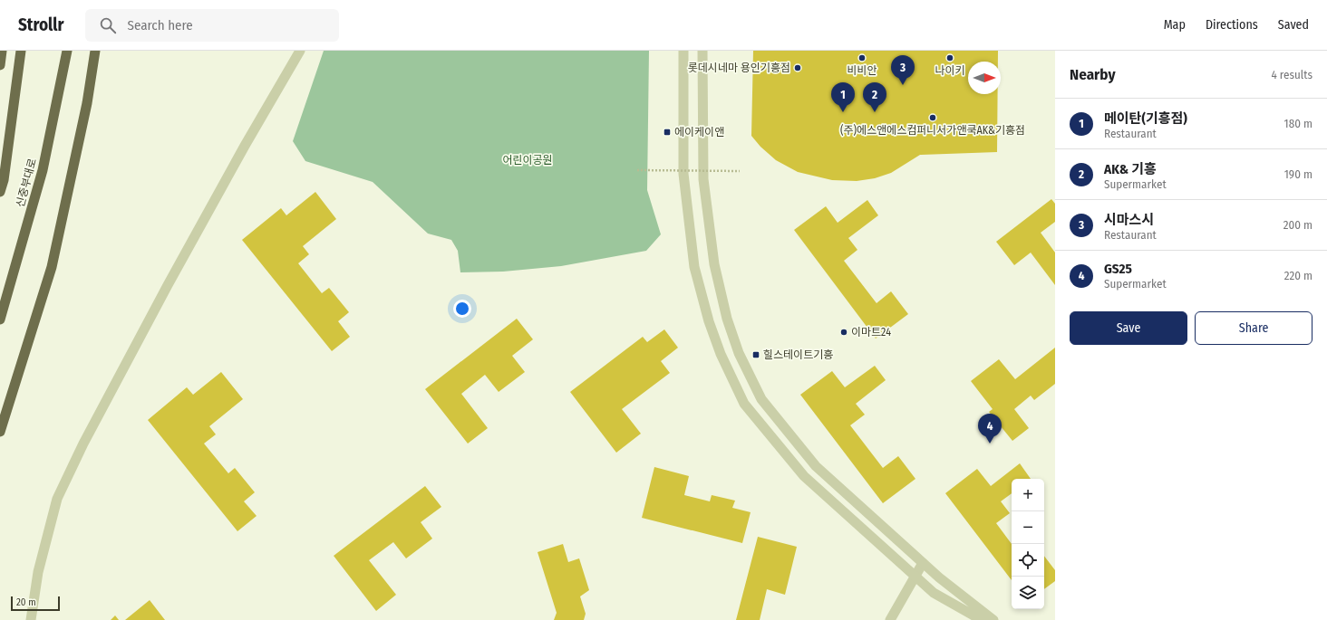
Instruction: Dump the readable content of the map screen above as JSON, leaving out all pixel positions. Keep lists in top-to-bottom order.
{
  "streets": {
    "highway": ["신중부대로"]
  },
  "parks": ["어린이공원"],
  "places": {
    "other": [
      "비비안",
      "나이키",
      "롯데시네마 용인기흥점",
      "(주)에스앤에스컴퍼니서가앤쿡AK&기흥점",
      "이마트24"
    ],
    "transit": ["에이케이앤", "힐스테이트기흥"]
  },
  "scale_bar": "20 m",
  "north": "right",
  "page": {
    "header": "Strollr",
    "search": "Search here",
    "nav": ["Map", "Directions", "Saved"],
    "heading": ["Nearby", "4 results"],
    "pins": [
      "3",
      "1",
      "2",
      "4"
    ],
    "list": [
      {
        "mark": "1",
        "name": "메이탄(기흥점)",
        "note": "Restaurant",
        "value": "180 m"
      },
      {
        "mark": "2",
        "name": "AK& 기흥",
        "note": "Supermarket",
        "value": "190 m"
      },
      {
        "mark": "3",
        "name": "시마스시",
        "note": "Restaurant",
        "value": "200 m"
      },
      {
        "mark": "4",
        "name": "GS25",
        "note": "Supermarket",
        "value": "220 m"
      }
    ],
    "buttons": ["Save", "Share"],
    "map_buttons": ["+", "−"],
    "scale": "20 m"
  }
}
